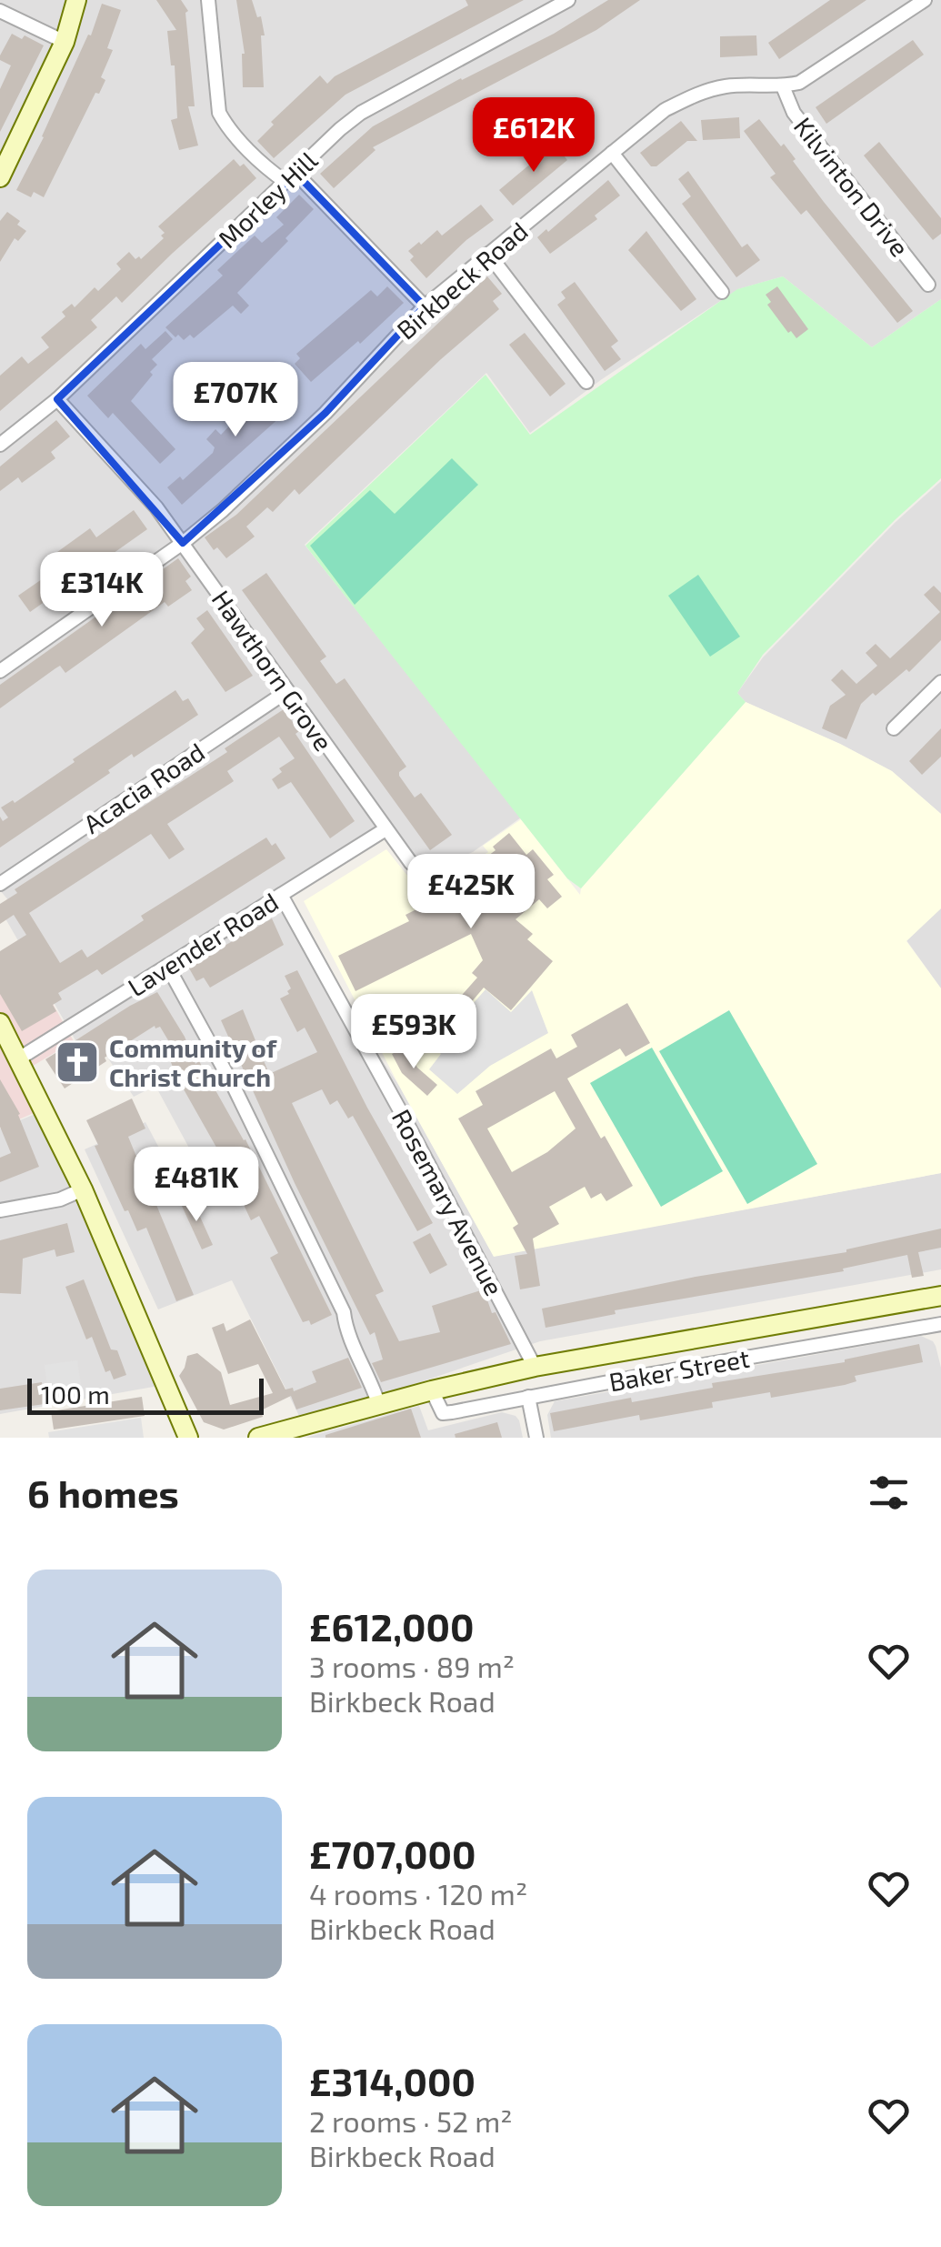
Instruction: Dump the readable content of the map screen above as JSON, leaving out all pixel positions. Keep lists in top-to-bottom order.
{
  "streets": {
    "street": [
      "Kilvinton Drive",
      "Morley Hill",
      "Birkbeck Road",
      "Hawthorn Grove",
      "Acacia Road",
      "Lavender Road",
      "Rosemary Avenue",
      "Baker Street"
    ]
  },
  "crossings": [
    ["Kilvinton Drive", "Birkbeck Road"],
    ["Morley Hill", "Hawthorn Grove"],
    ["Birkbeck Road", "Hawthorn Grove"],
    ["Hawthorn Grove", "Acacia Road"],
    ["Hawthorn Grove", "Lavender Road"],
    ["Lavender Road", "Rosemary Avenue"],
    ["Rosemary Avenue", "Baker Street"]
  ],
  "places": {
    "church": ["Community of Christ Church"]
  },
  "scale_bar": "100 m",
  "page": {
    "price": [
      "£612K",
      "£707K",
      "£314K",
      "£425K",
      "£593K",
      "£481K"
    ],
    "scale": "100 m",
    "heading": "6 homes",
    "list": [
      {
        "name": "£612,000",
        "note": "3 rooms · 89 m² · Birkbeck Road"
      },
      {
        "name": "£707,000",
        "note": "4 rooms · 120 m² · Birkbeck Road"
      },
      {
        "name": "£314,000",
        "note": "2 rooms · 52 m² · Birkbeck Road"
      }
    ]
  }
}
